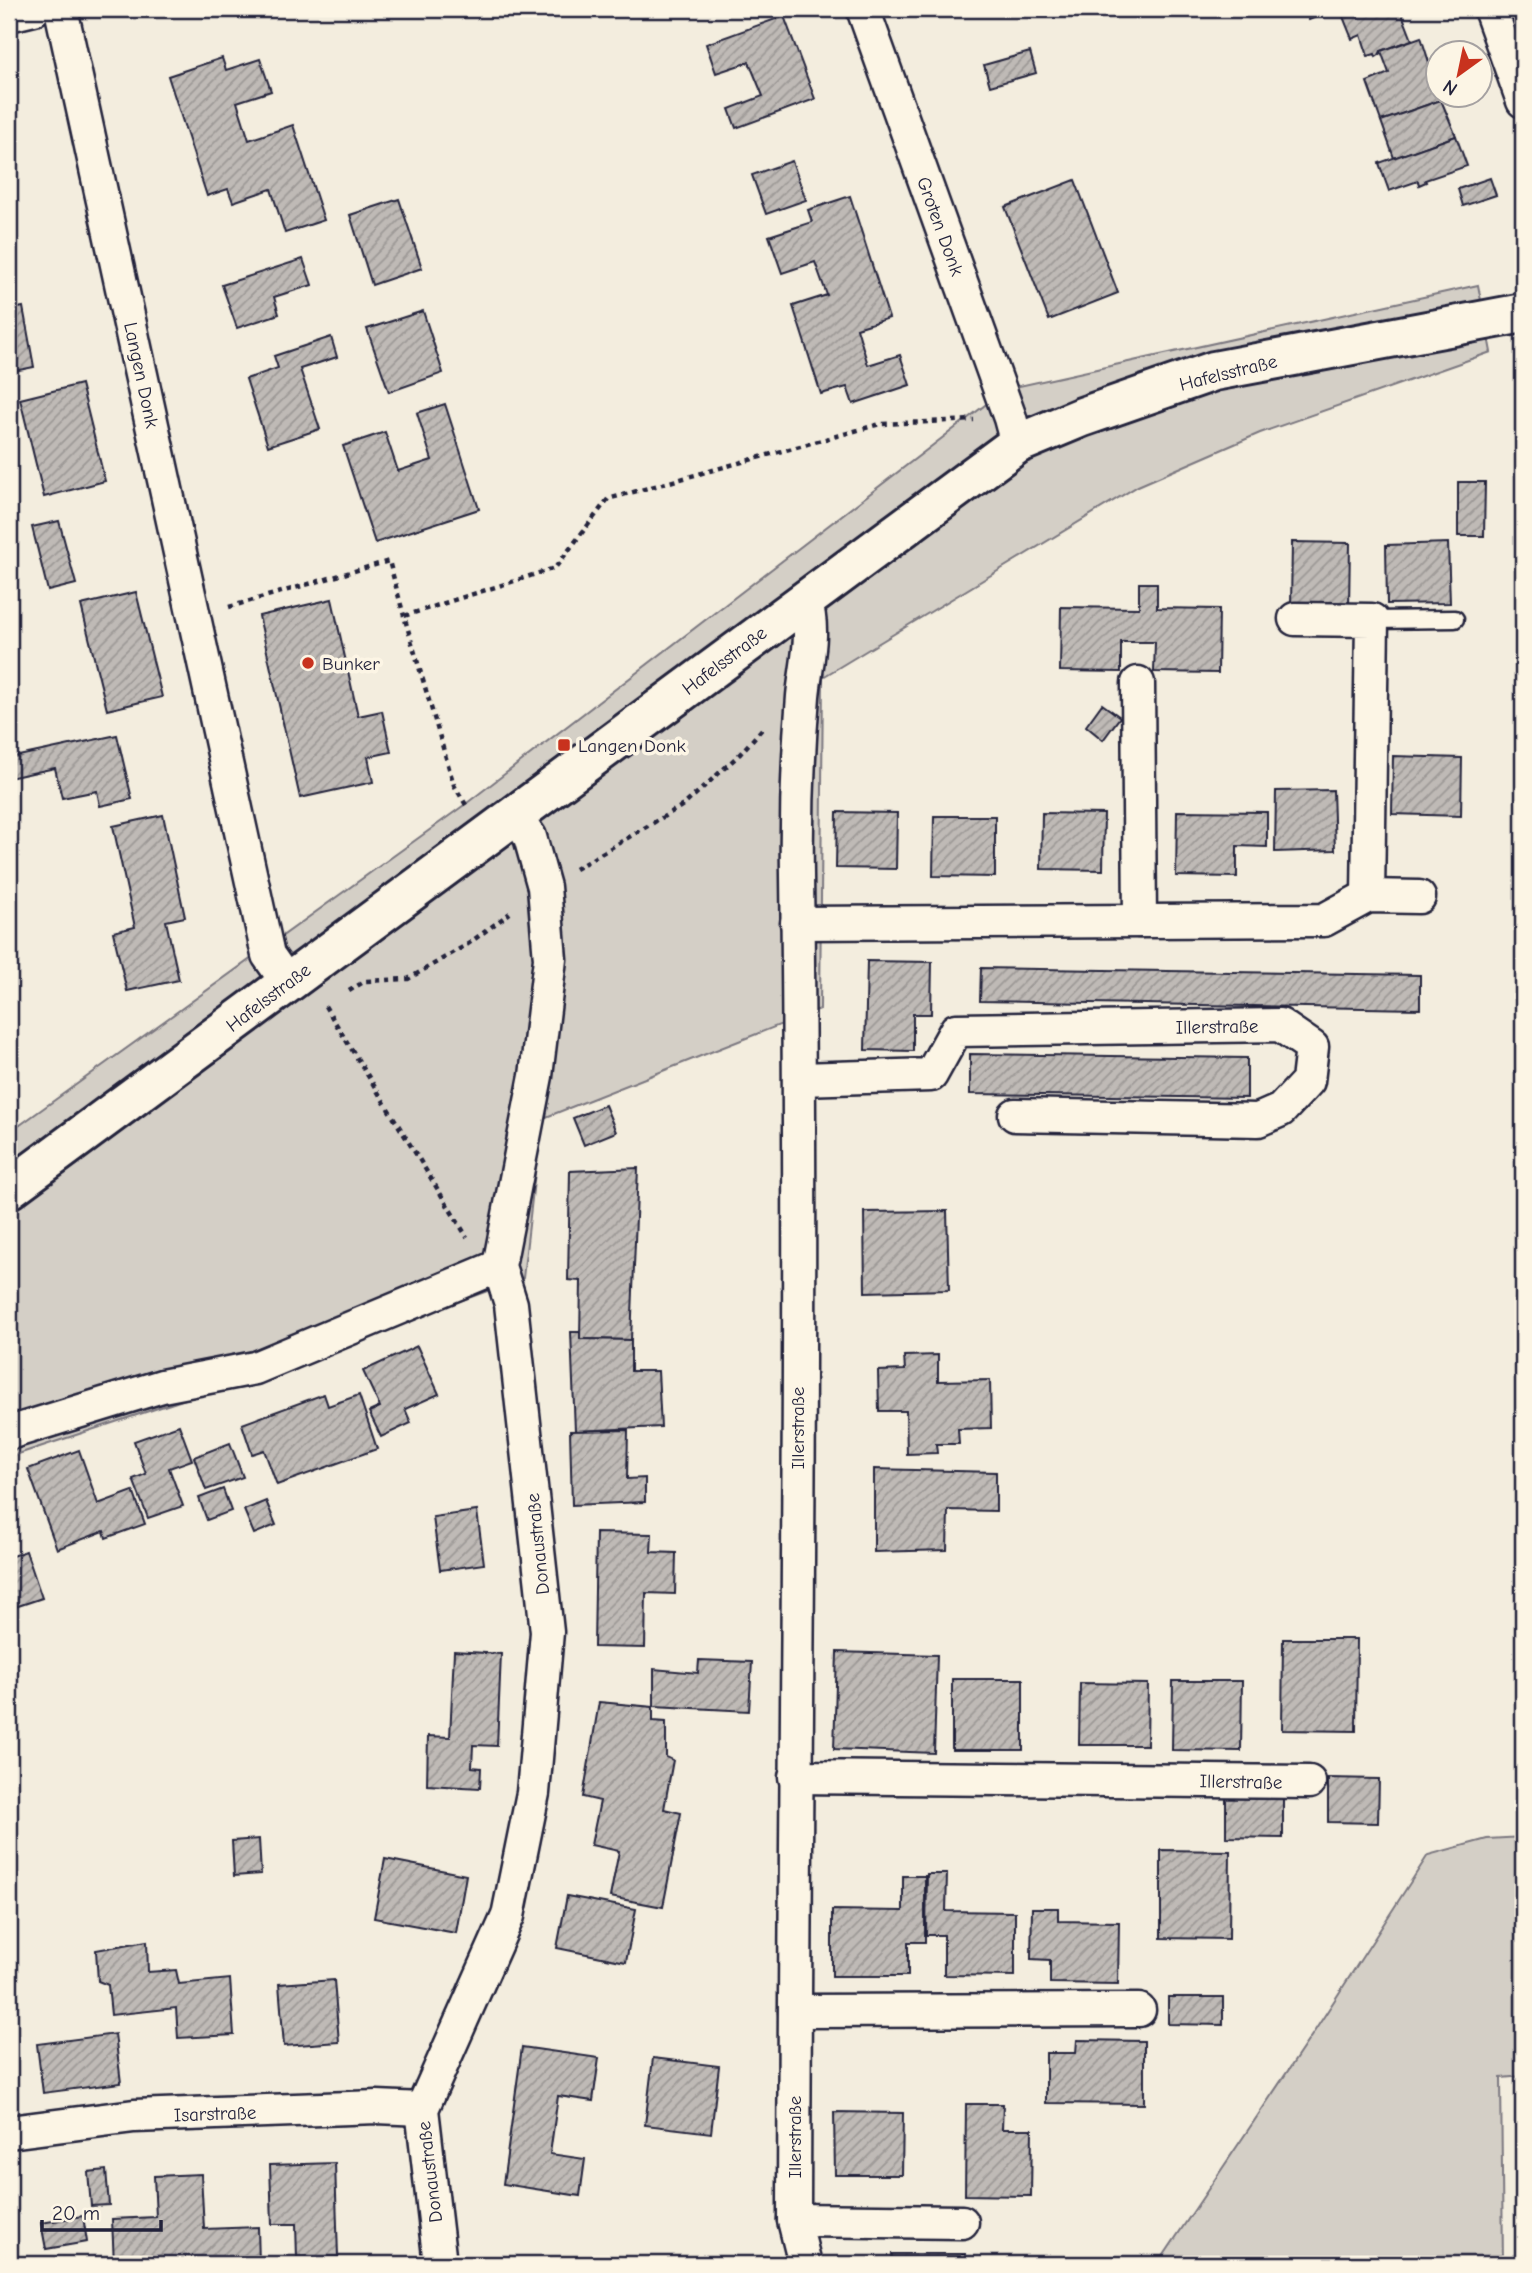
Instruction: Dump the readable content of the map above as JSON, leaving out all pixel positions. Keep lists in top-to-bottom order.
{
  "streets": {
    "main road": ["Hafelsstraße"],
    "street": [
      "Groten Donk",
      "Langen Donk",
      "Illerstraße",
      "Donaustraße",
      "Isarstraße"
    ]
  },
  "crossings": [
    ["Groten Donk", "Hafelsstraße"],
    ["Hafelsstraße", "Langen Donk"],
    ["Hafelsstraße", "Illerstraße"],
    ["Hafelsstraße", "Donaustraße"],
    ["Donaustraße", "Isarstraße"]
  ],
  "places": {
    "other": ["Bunker"],
    "transit": ["Langen Donk"]
  },
  "scale_bar": "20 m",
  "north": "bottom left"
}
